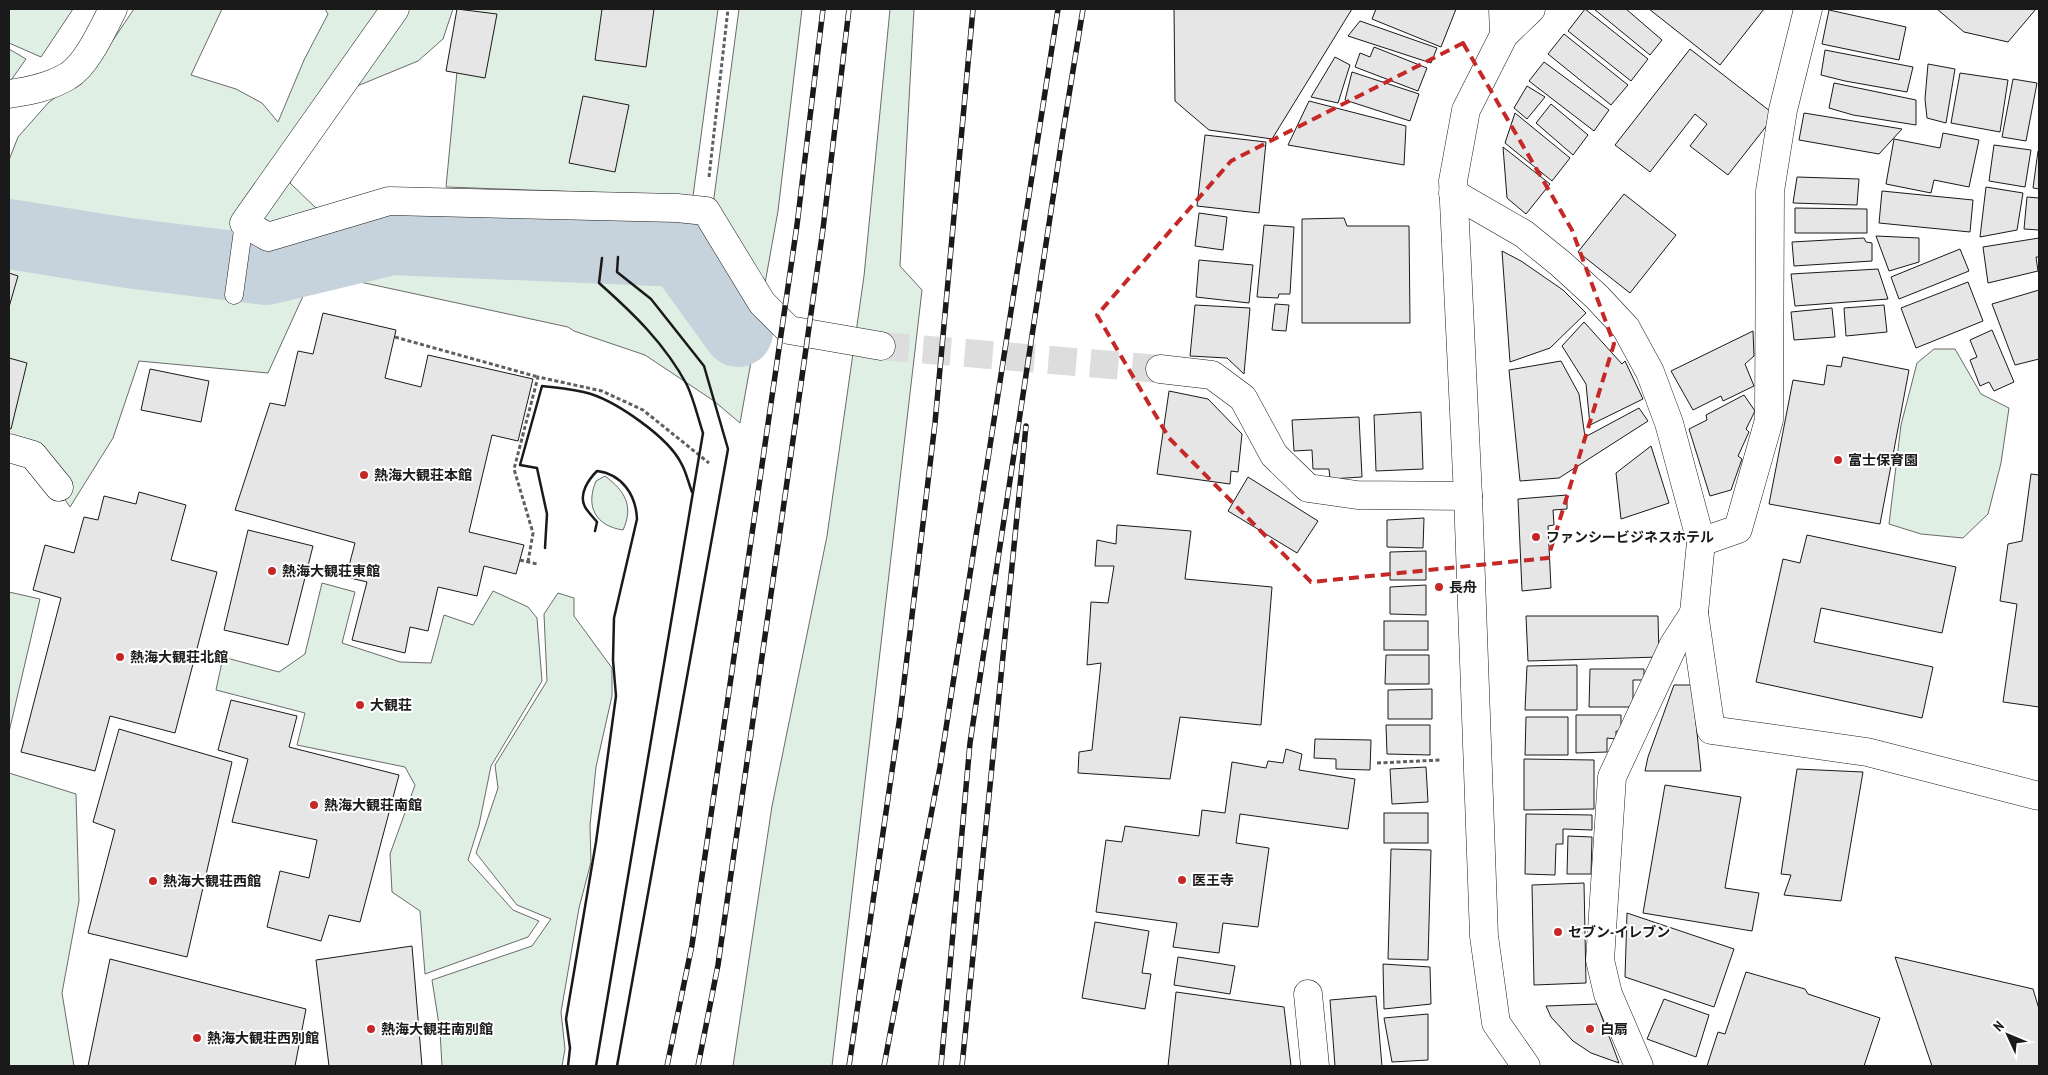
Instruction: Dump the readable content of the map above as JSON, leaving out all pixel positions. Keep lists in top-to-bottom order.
{
  "places": [
    "富士保育園",
    "熱海大観荘本館",
    "ファンシービジネスホテル",
    "熱海大観荘東館",
    "長舟",
    "熱海大観荘北館",
    "大観荘",
    "熱海大観荘南館",
    "医王寺",
    "熱海大観荘西館",
    "セブン-イレブン",
    "熱海大観荘南別館",
    "白扇",
    "熱海大観荘西別館"
  ],
  "north": "top left"
}
